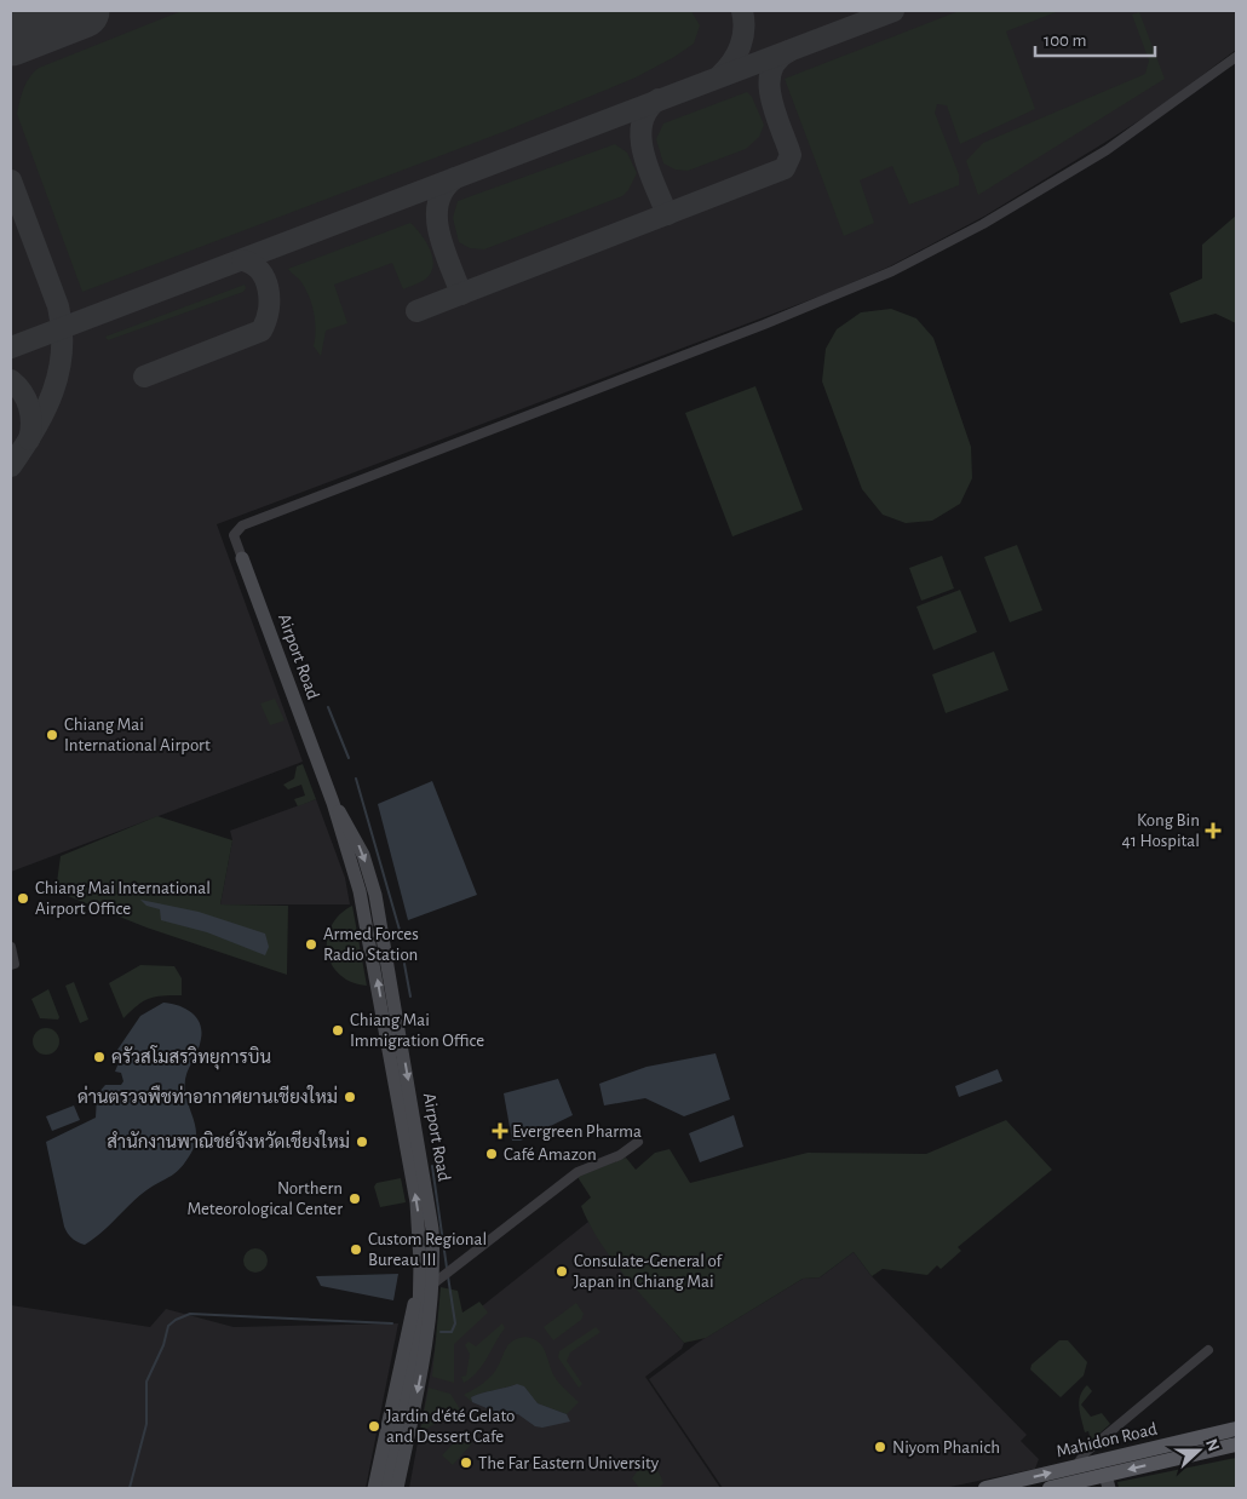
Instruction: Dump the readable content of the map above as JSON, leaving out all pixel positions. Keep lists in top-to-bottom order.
{
  "streets": {
    "main road": ["Airport Road", "Mahidon Road"]
  },
  "places": {
    "other": [
      "Chiang Mai International Airport",
      "Chiang Mai International Airport Office",
      "Armed Forces Radio Station",
      "Chiang Mai Immigration Office",
      "ครัวสโมสรวิทยุการบิน",
      "ด่านตรวจพืชท่าอากาศยานเชียงใหม่",
      "สำนักงานพาณิชย์จังหวัดเชียงใหม่",
      "Café Amazon",
      "Northern Meteorological Center",
      "Custom Regional Bureau III",
      "Consulate-General of Japan in Chiang Mai",
      "Jardin d'été Gelato and Dessert Cafe",
      "Niyom Phanich",
      "The Far Eastern University"
    ],
    "health": ["Kong Bin 41 Hospital", "Evergreen Pharma"]
  },
  "scale_bar": "100 m",
  "north": "right"
}
